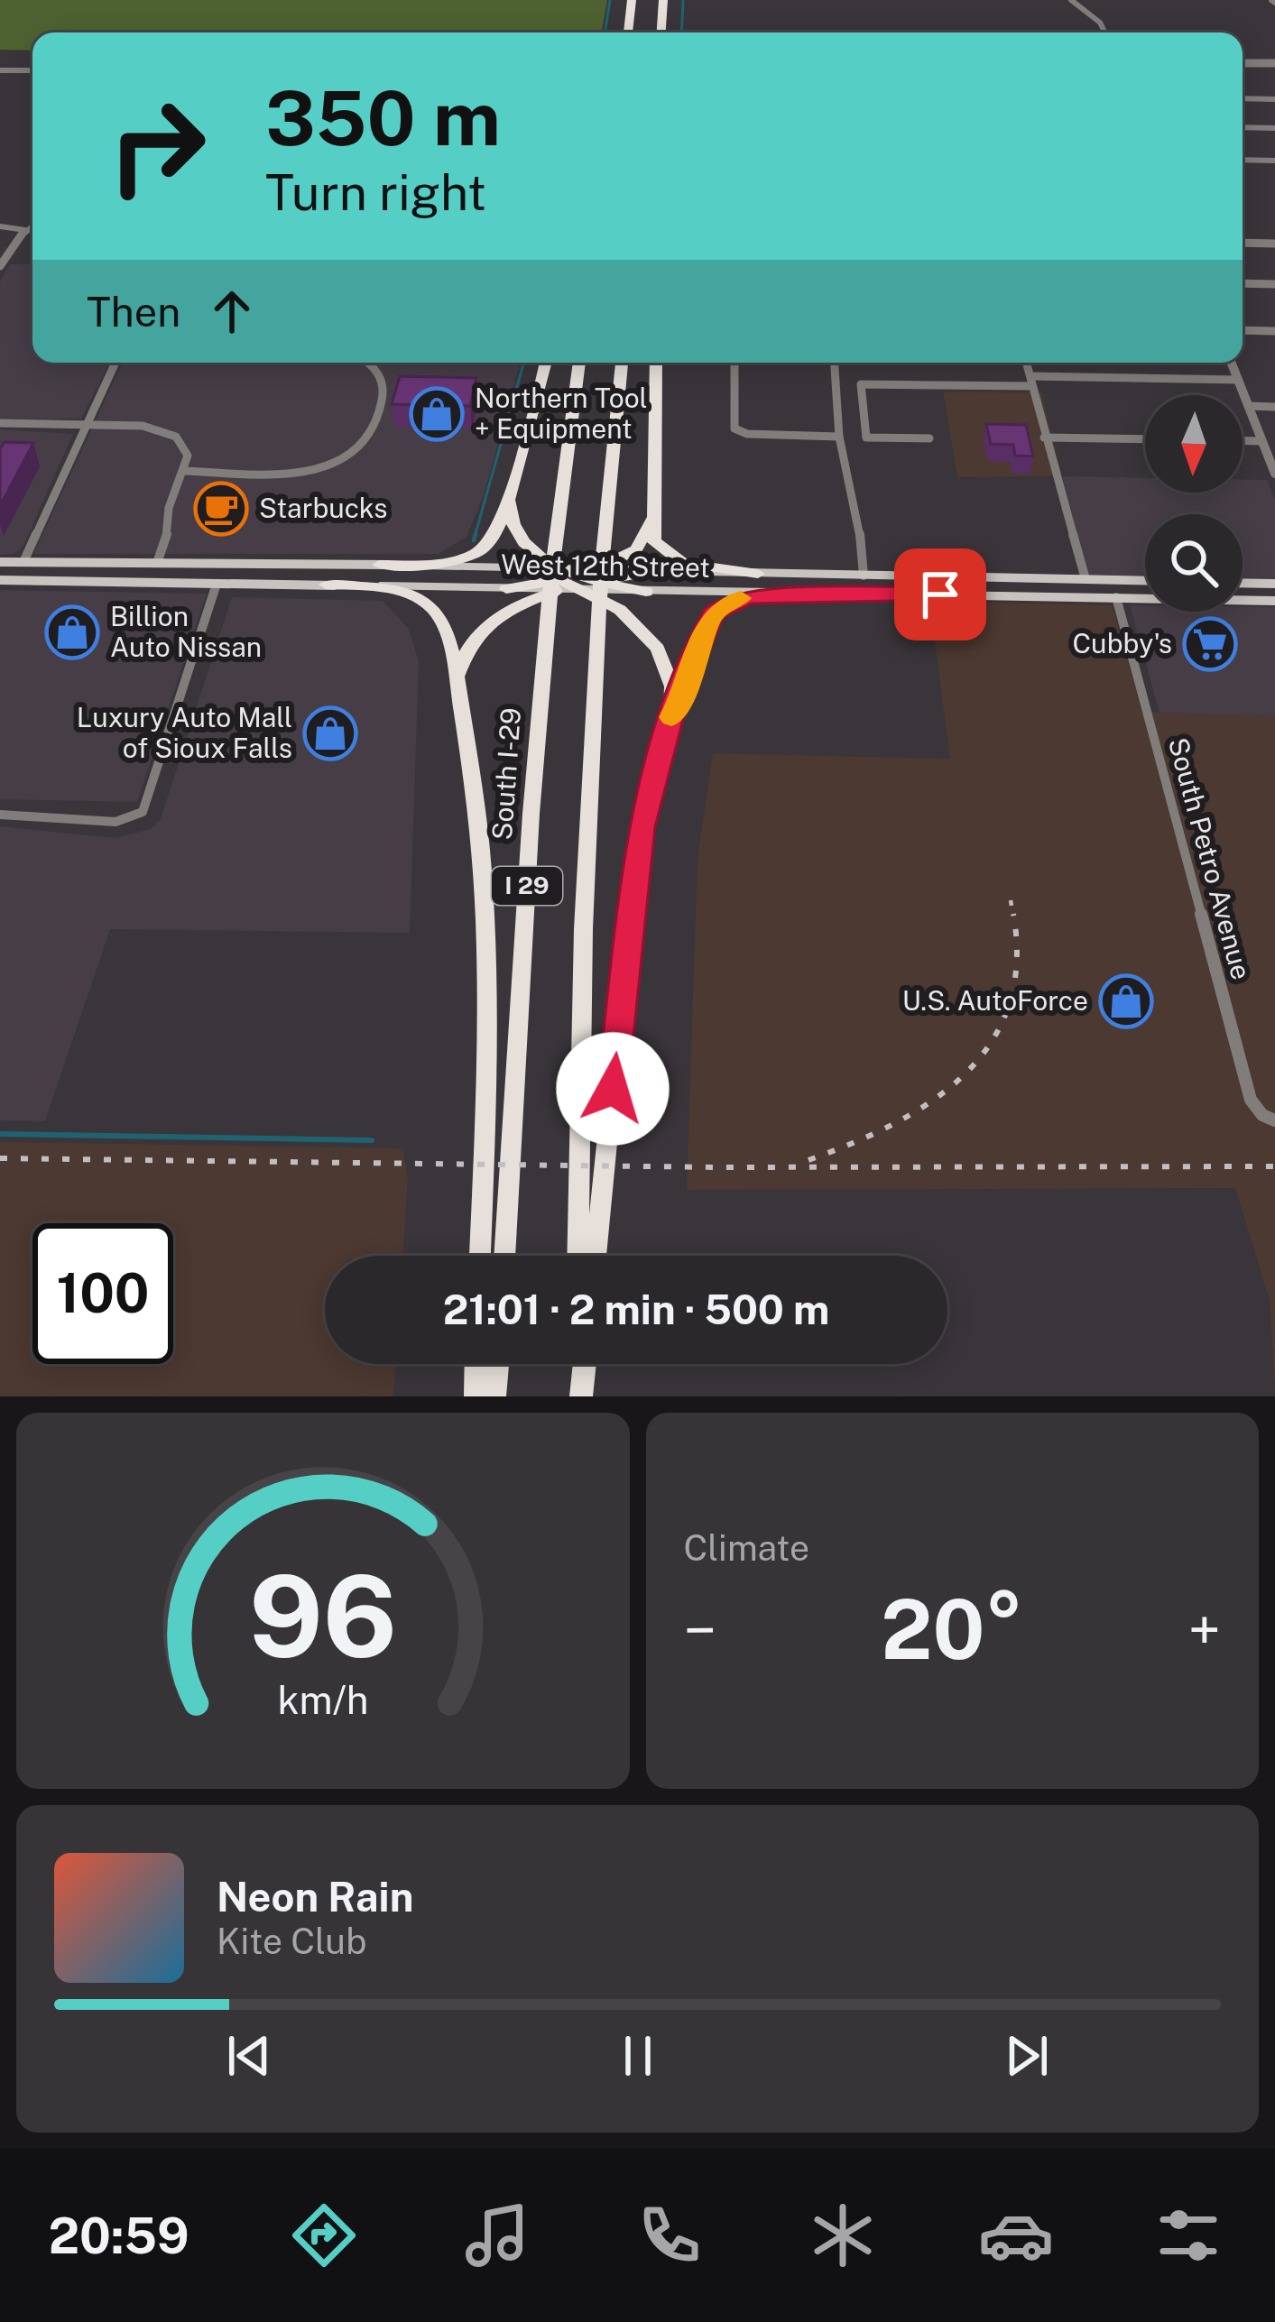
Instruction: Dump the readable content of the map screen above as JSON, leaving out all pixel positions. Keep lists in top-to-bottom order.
{
  "streets": {
    "highway": ["South I-29", "I 29"],
    "main road": ["West 12th Street"],
    "street": ["South Petro Avenue"]
  },
  "crossings": [
    ["West 12th Street", "South Petro Avenue"]
  ],
  "places": {
    "shop": [
      "Northern Tool + Equipment",
      "Billion Auto Nissan",
      "Luxury Auto Mall of Sioux Falls",
      "U.S. AutoForce"
    ],
    "cafe": ["Starbucks"],
    "supermarket": ["Cubby's"]
  },
  "north": "bottom",
  "page": {
    "turn": ["350 m", "Turn right"],
    "then": "Then",
    "limit": "100",
    "trip": "21:01 · 2 min · 500 m",
    "tile": "Climate",
    "heat": ["−", "20°", "+"],
    "song": ["Neon Rain", "Kite Club"],
    "tabs": "20:59",
    "gauge": ["96", "km/h"]
  }
}
